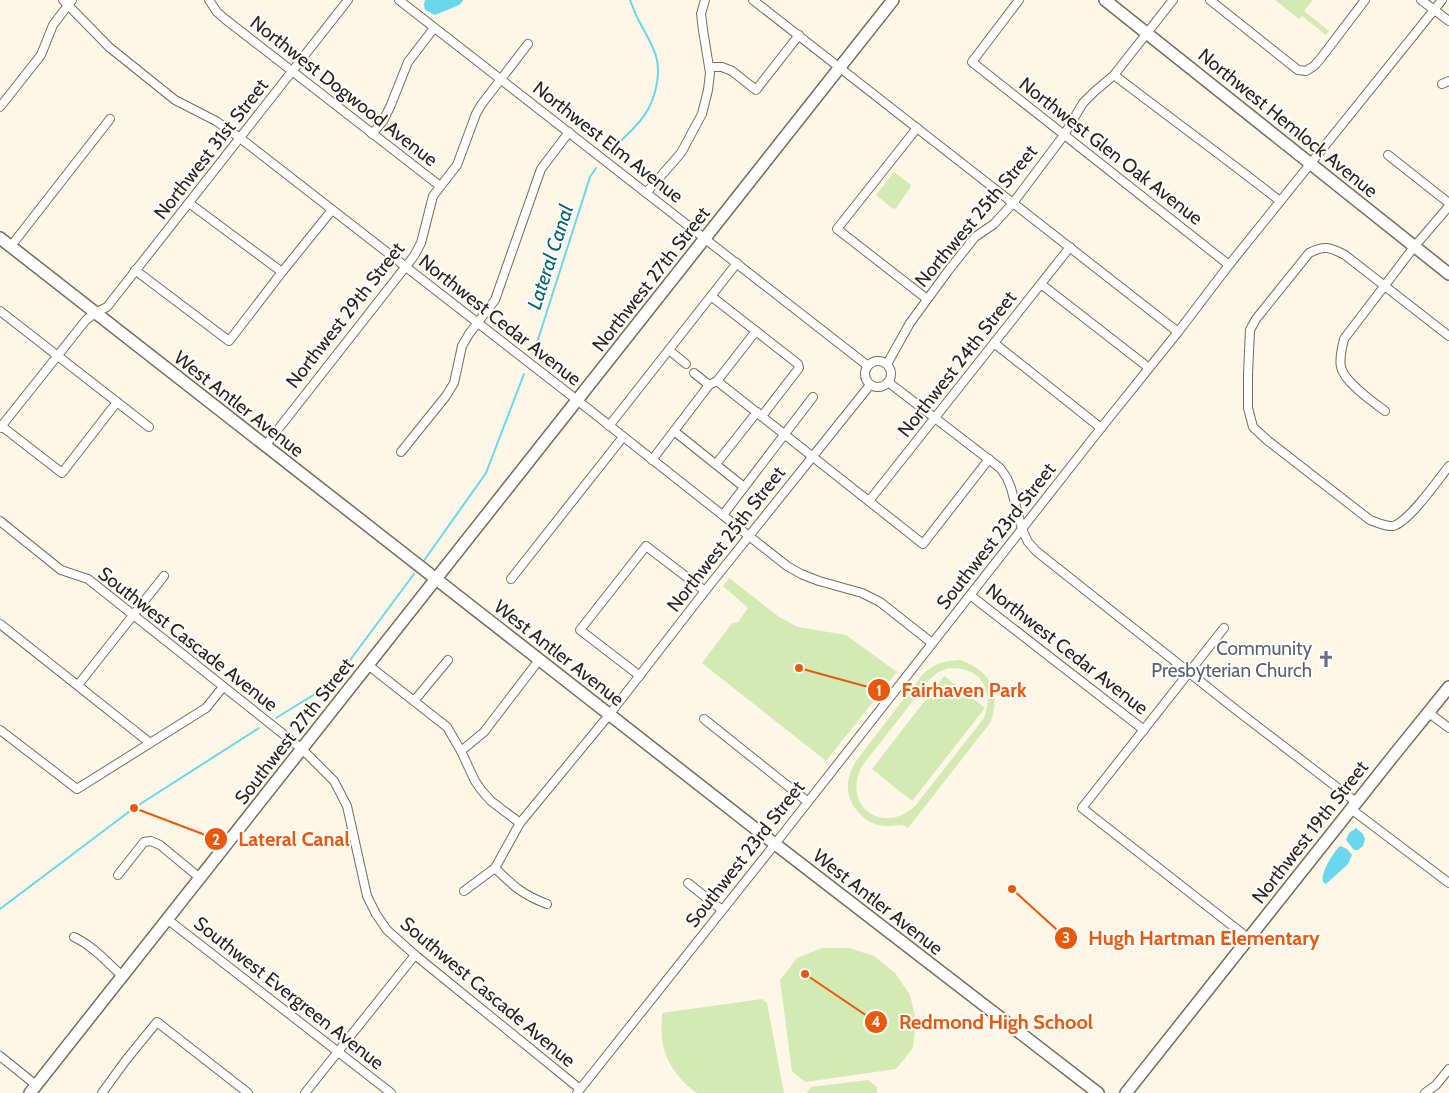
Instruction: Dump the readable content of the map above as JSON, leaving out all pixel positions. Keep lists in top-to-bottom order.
{
  "streets": {
    "street": [
      "Northwest Dogwood Avenue",
      "Northwest Hemlock Avenue",
      "Northwest Elm Avenue",
      "Northwest 31st Street",
      "Northwest Glen Oak Avenue",
      "Northwest 25th Street",
      "Northwest 27th Street",
      "Northwest 29th Street",
      "Northwest Cedar Avenue",
      "Northwest 24th Street",
      "West Antler Avenue",
      "Southwest 23rd Street",
      "Southwest Cascade Avenue",
      "Southwest 27th Street",
      "Northwest 19th Street",
      "Southwest Evergreen Avenue"
    ]
  },
  "crossings": [
    ["Northwest Dogwood Avenue", "Northwest 31st Street"],
    ["Northwest Dogwood Avenue", "Northwest 29th Street"],
    ["Northwest Hemlock Avenue", "Northwest 25th Street"],
    ["Northwest Hemlock Avenue", "Southwest 23rd Street"],
    ["Northwest Elm Avenue", "Northwest 25th Street"],
    ["Northwest Elm Avenue", "Northwest 27th Street"],
    ["Northwest Elm Avenue", "Northwest 29th Street"],
    ["Northwest 31st Street", "Northwest Cedar Avenue"],
    ["Northwest 31st Street", "West Antler Avenue"],
    ["Northwest Glen Oak Avenue", "Northwest 25th Street"],
    ["Northwest Glen Oak Avenue", "Southwest 23rd Street"],
    ["Northwest 25th Street", "Northwest Cedar Avenue"],
    ["Northwest 25th Street", "West Antler Avenue"],
    ["Northwest 27th Street", "Northwest Cedar Avenue"],
    ["Northwest 27th Street", "West Antler Avenue"],
    ["Northwest 27th Street", "Southwest 27th Street"],
    ["Northwest 29th Street", "Northwest Cedar Avenue"],
    ["Northwest 29th Street", "West Antler Avenue"],
    ["Northwest Cedar Avenue", "Southwest 23rd Street"],
    ["West Antler Avenue", "Southwest 23rd Street"],
    ["West Antler Avenue", "Southwest 27th Street"],
    ["Southwest 23rd Street", "Southwest Cascade Avenue"],
    ["Southwest Cascade Avenue", "Southwest 27th Street"],
    ["Southwest 27th Street", "Southwest Evergreen Avenue"]
  ],
  "water": ["Lateral Canal"],
  "places": {
    "church": ["Community Presbyterian Church"],
    "other": [
      "Fairhaven Park",
      "Lateral Canal",
      "Hugh Hartman Elementary",
      "Redmond High School"
    ]
  }
}
